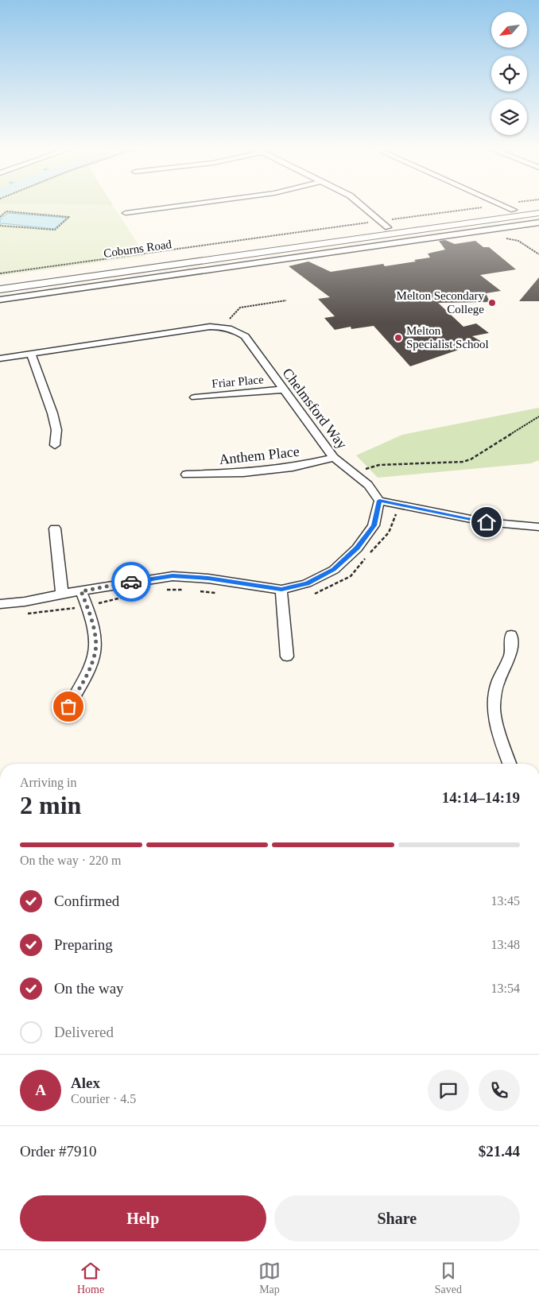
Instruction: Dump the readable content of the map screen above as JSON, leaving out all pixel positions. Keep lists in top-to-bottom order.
{
  "streets": {
    "street": [
      "Coburns Road",
      "Friar Place",
      "Chelmsford Way",
      "Anthem Place"
    ]
  },
  "crossings": [
    ["Friar Place", "Chelmsford Way"],
    ["Chelmsford Way", "Anthem Place"]
  ],
  "places": ["Melton Secondary College", "Melton Specialist School"],
  "north": "bottom left",
  "page": {
    "heading": ["2 min", "Arriving in", "14:14–14:19"],
    "panel": [
      "Alex",
      "Courier · 4.5",
      "Order #7910",
      "$21.44"
    ],
    "bar": "On the way · 220 m",
    "list": [
      ["Confirmed", "13:45"],
      ["Preparing", "13:48"],
      ["On the way", "13:54"],
      "Delivered"
    ],
    "round": "A",
    "buttons": ["Help", "Share"],
    "tabs": ["Home", "Map", "Saved"]
  }
}
